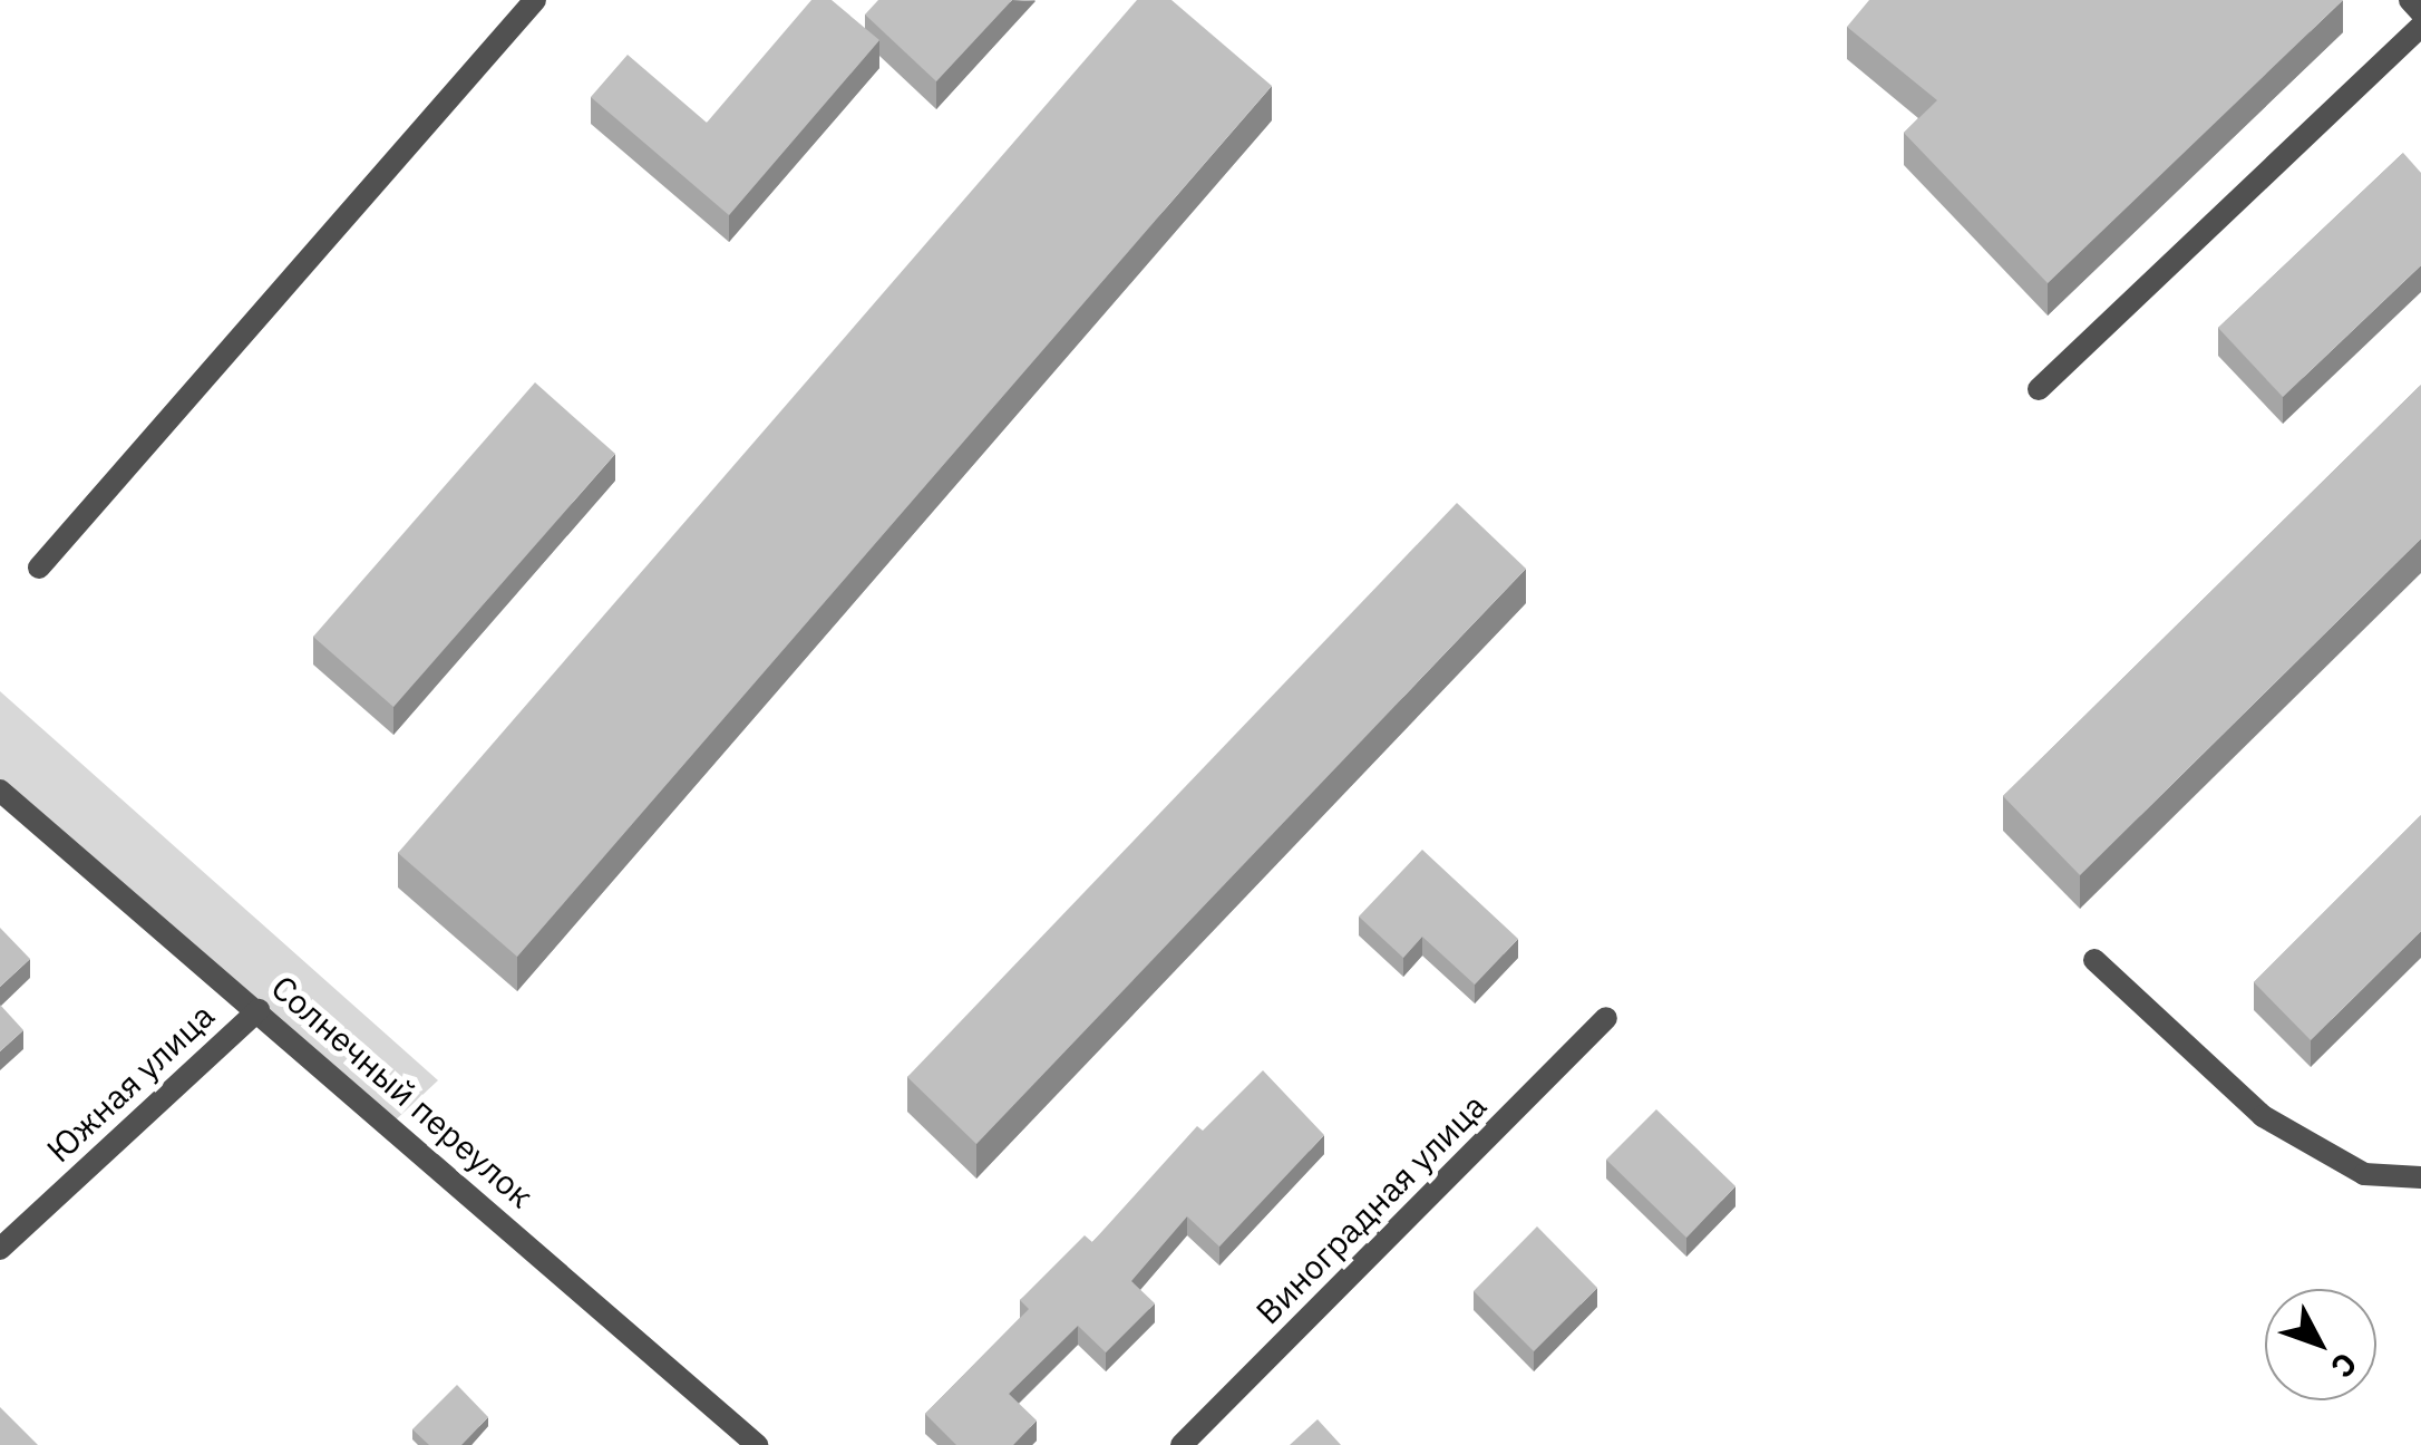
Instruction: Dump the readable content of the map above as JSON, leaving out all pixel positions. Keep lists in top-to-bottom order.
{
  "streets": {
    "street": ["Южная улица", "Солнечный переулок", "Виноградная улица"]
  },
  "crossings": [
    ["Южная улица", "Солнечный переулок"]
  ],
  "north": "bottom right"
}
